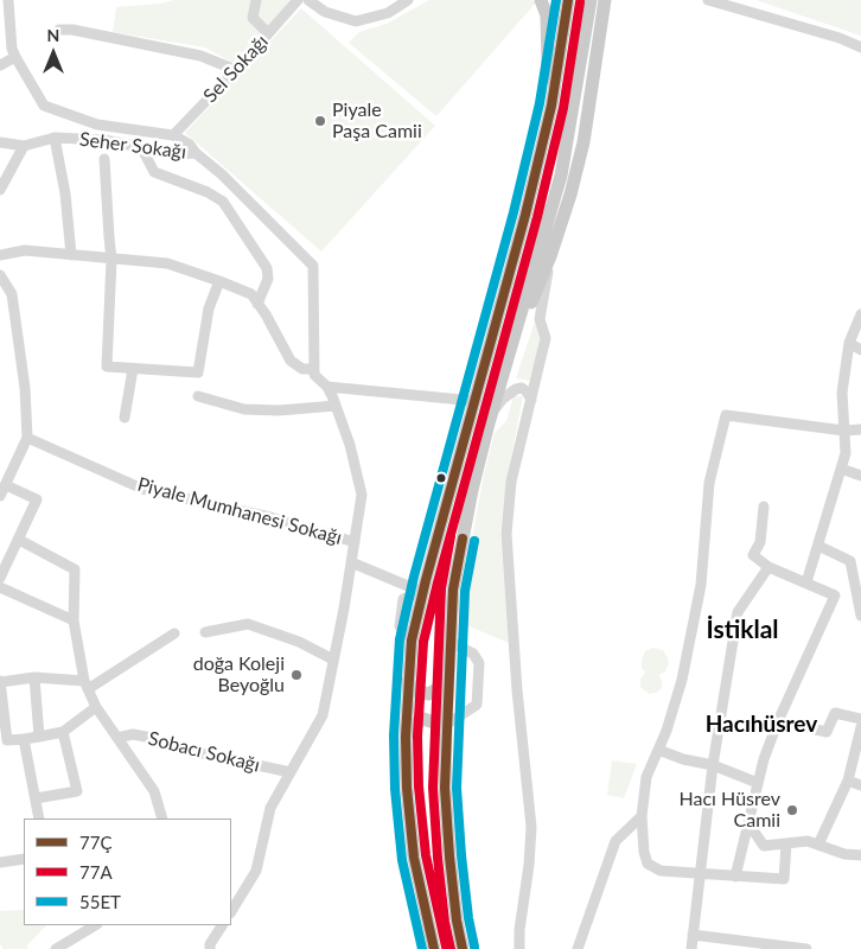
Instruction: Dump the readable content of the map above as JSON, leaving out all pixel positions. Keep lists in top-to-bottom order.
{
  "streets": {
    "street": [
      "Sel Sokağı",
      "Seher Sokağı",
      "Piyale Mumhanesi Sokağı",
      "Sobacı Sokağı"
    ]
  },
  "districts": ["İstiklal", "Hacıhüsrev"],
  "places": ["Piyale Paşa Camii", "doğa Koleji Beyoğlu", "Hacı Hüsrev Camii"],
  "lines": ["transit line 77Ç", "transit line 55ET", "transit line 77A"],
  "legend": ["77Ç", "77A", "55ET"],
  "north": "top"
}
